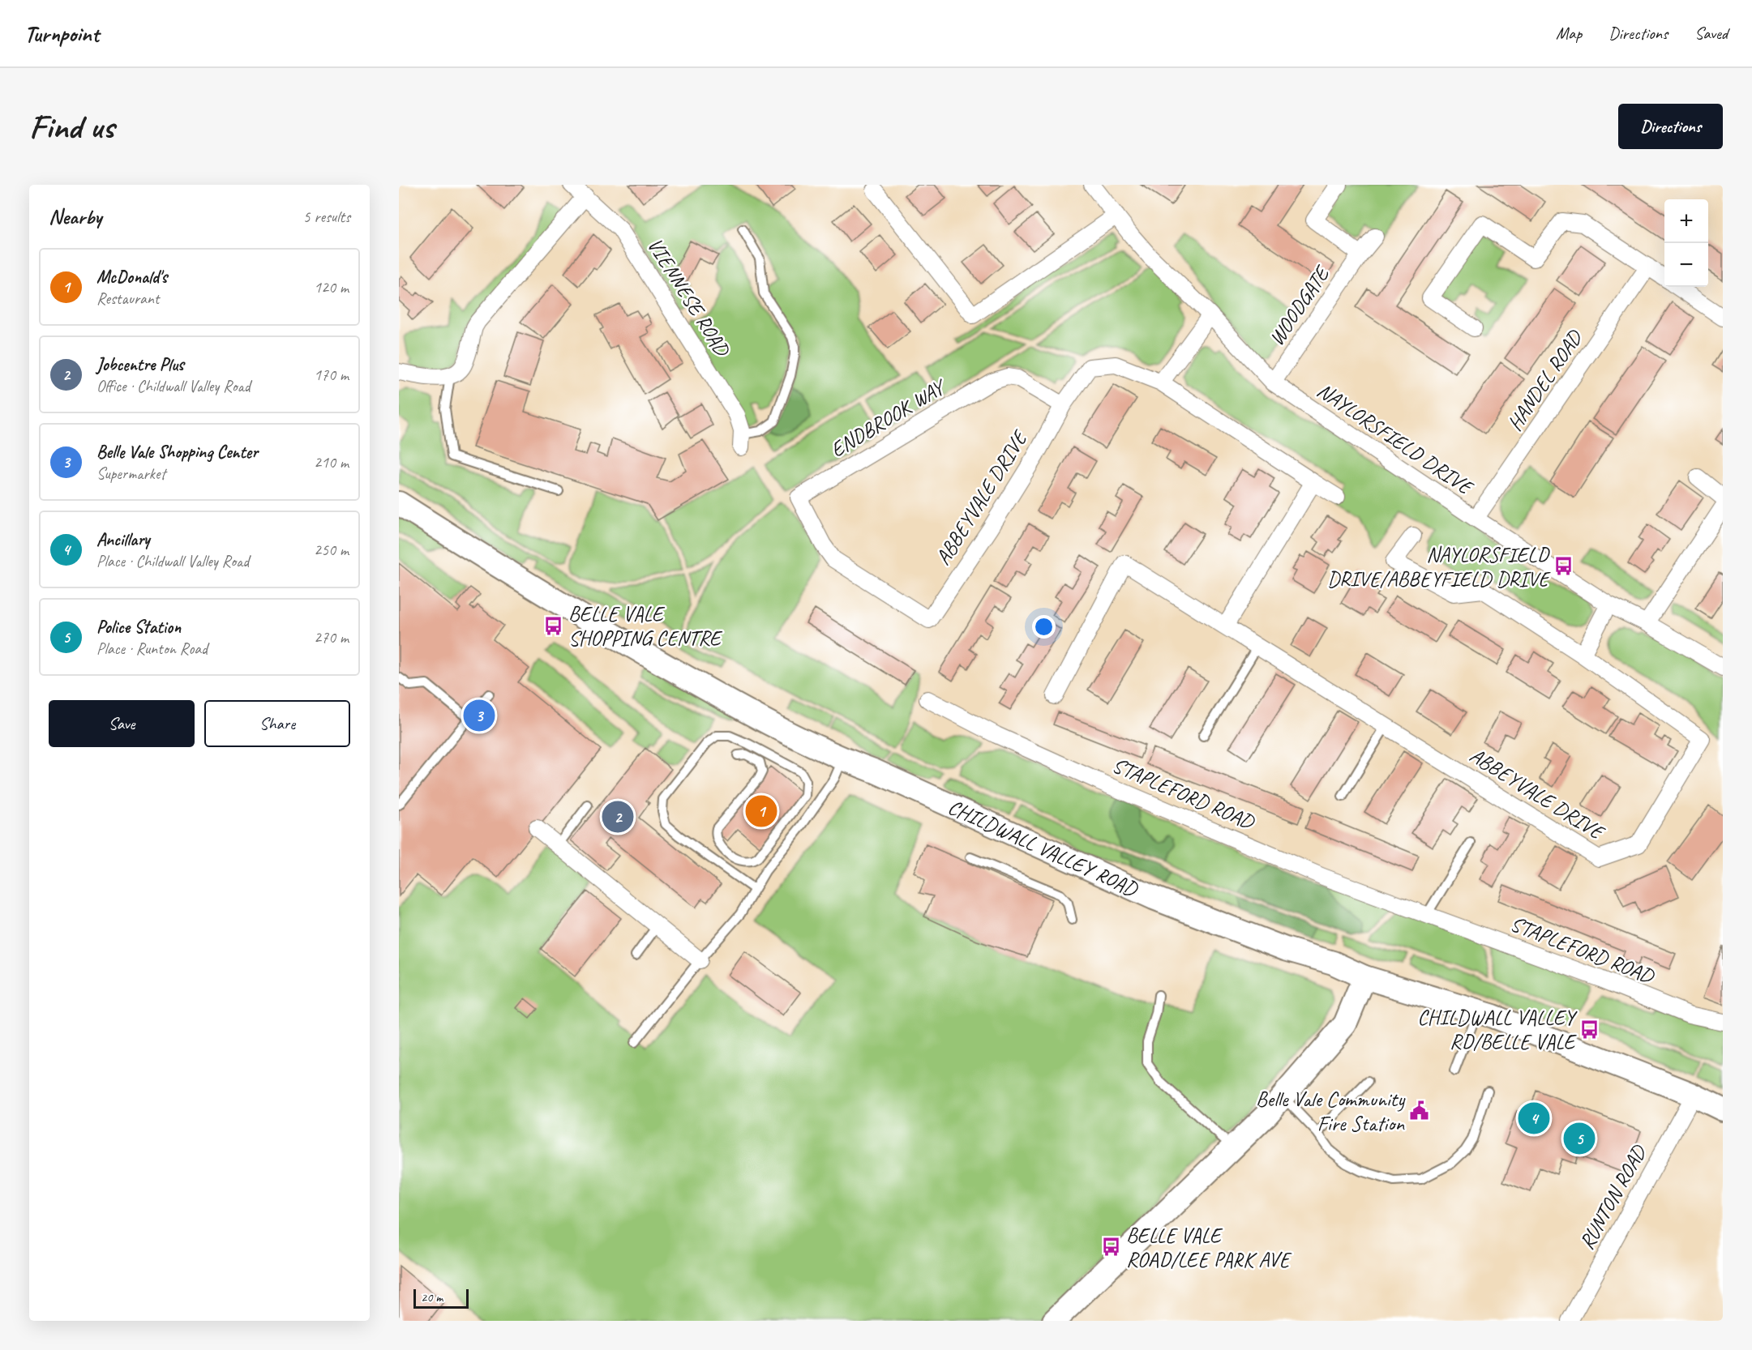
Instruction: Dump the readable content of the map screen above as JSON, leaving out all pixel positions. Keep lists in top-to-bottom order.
{
  "streets": {
    "main road": ["CHILDWALL VALLEY ROAD"],
    "street": [
      "VIENNESE ROAD",
      "WOODGATE",
      "HANDEL ROAD",
      "ENDBROOK WAY",
      "NAYLORSFIELD DRIVE",
      "ABBEYVALE DRIVE",
      "STAPLEFORD ROAD",
      "RUNTON ROAD"
    ]
  },
  "crossings": [
    ["WOODGATE", "NAYLORSFIELD DRIVE"],
    ["HANDEL ROAD", "NAYLORSFIELD DRIVE"],
    ["ENDBROOK WAY", "ABBEYVALE DRIVE"],
    ["CHILDWALL VALLEY ROAD", "RUNTON ROAD"]
  ],
  "places": {
    "bus stop": [
      "NAYLORSFIELD DRIVE/ABBEYFIELD DRIVE",
      "BELLE VALE SHOPPING CENTRE",
      "CHILDWALL VALLEY RD/BELLE VALE",
      "BELLE VALE ROAD/LEE PARK AVE"
    ],
    "public building": ["Belle Vale Community Fire Station"]
  },
  "scale_bar": "20 m",
  "page": {
    "header": "Turnpoint",
    "nav": ["Map", "Directions", "Saved"],
    "buttons": [
      "Directions",
      ["Save", "Share"]
    ],
    "title": "Find us",
    "heading": ["Nearby", "5 results"],
    "map_buttons": ["+", "−"],
    "list": [
      {
        "mark": "1",
        "name": "McDonald's",
        "note": "Restaurant",
        "value": "120 m"
      },
      {
        "mark": "2",
        "name": "Jobcentre Plus",
        "note": "Office · Childwall Valley Road",
        "value": "170 m"
      },
      {
        "mark": "3",
        "name": "Belle Vale Shopping Center",
        "note": "Supermarket",
        "value": "210 m"
      },
      {
        "mark": "4",
        "name": "Ancillary",
        "note": "Place · Childwall Valley Road",
        "value": "250 m"
      },
      {
        "mark": "5",
        "name": "Police Station",
        "note": "Place · Runton Road",
        "value": "270 m"
      }
    ],
    "pins": [
      "3",
      "1",
      "2",
      "4",
      "5"
    ],
    "scale": "20 m"
  }
}
